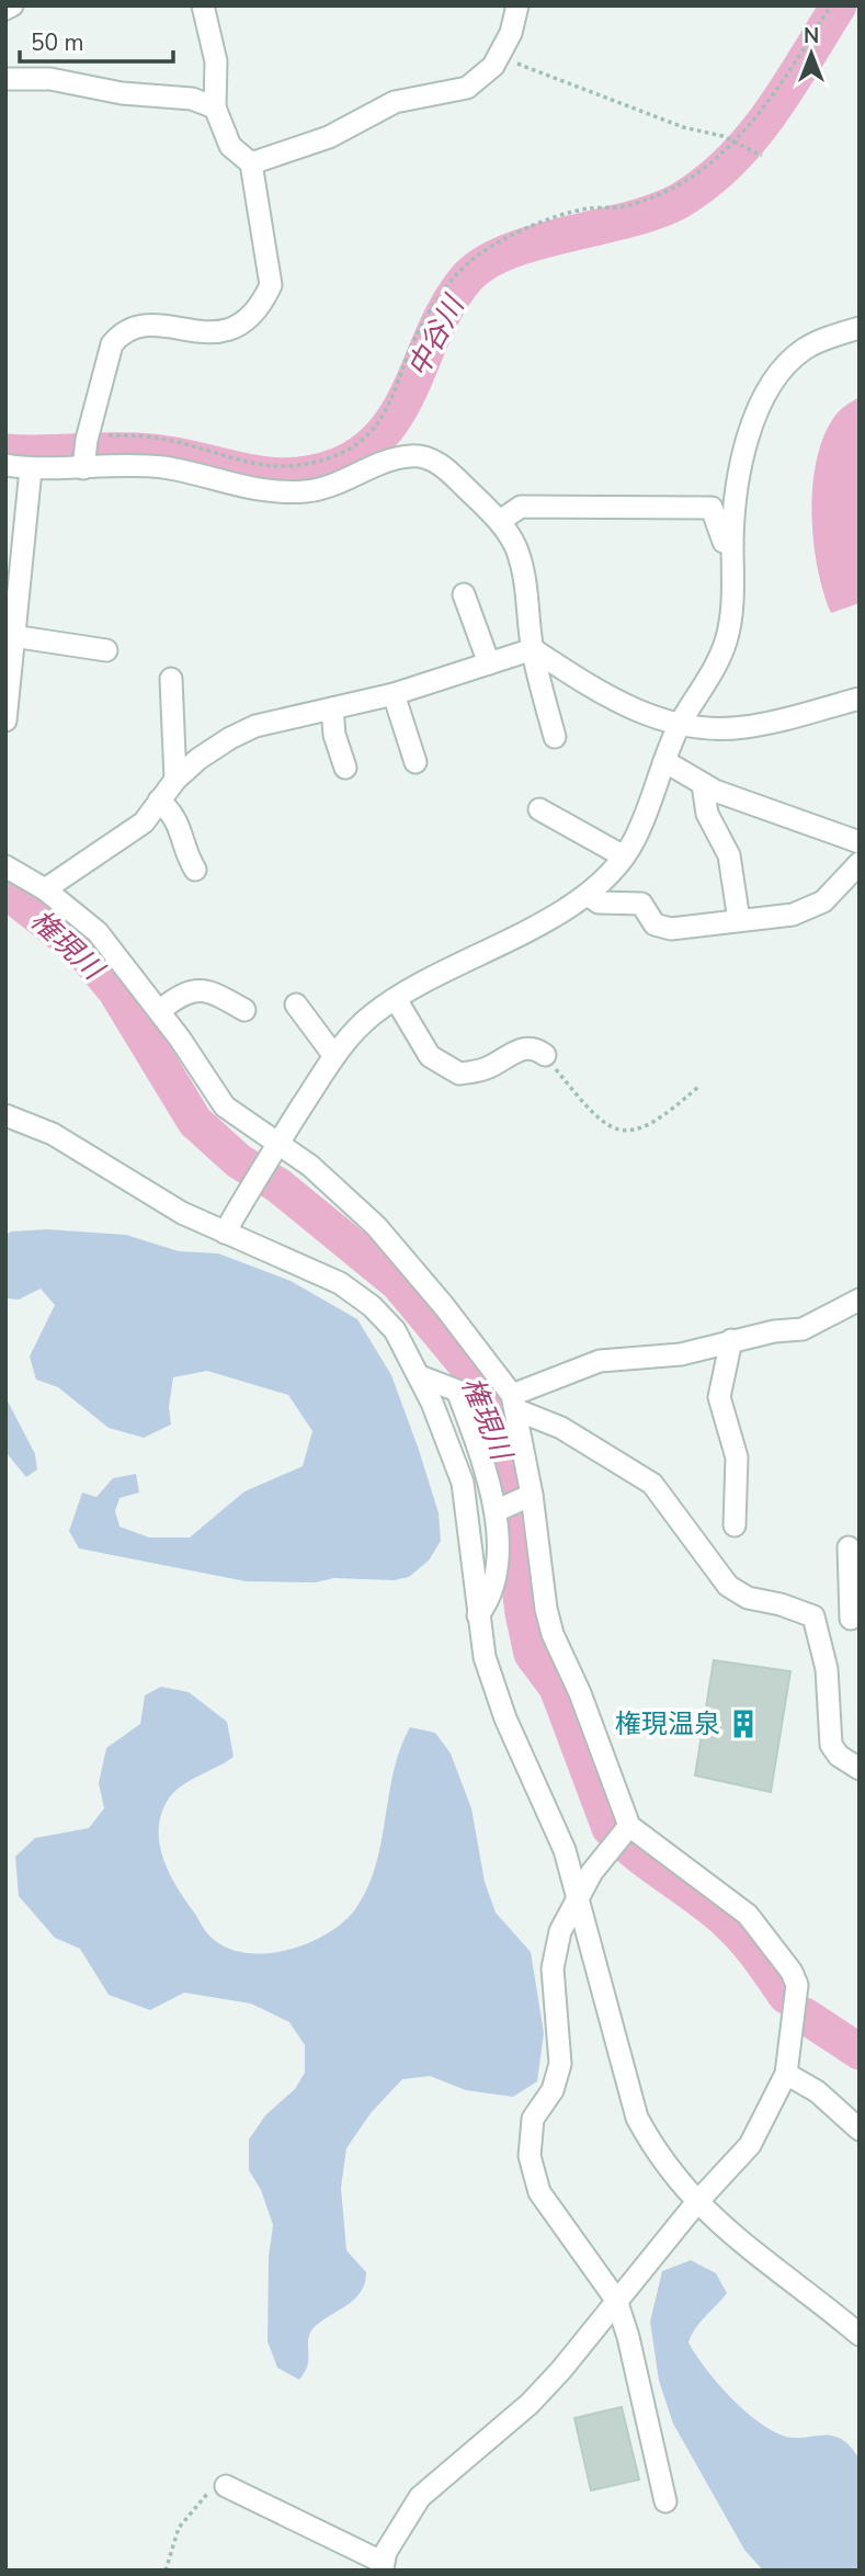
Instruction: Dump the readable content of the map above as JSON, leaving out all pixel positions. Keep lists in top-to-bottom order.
{
  "water": ["中谷川", "権現川"],
  "places": {
    "building": ["権現温泉"]
  },
  "scale_bar": "50 m",
  "north": "top"
}
